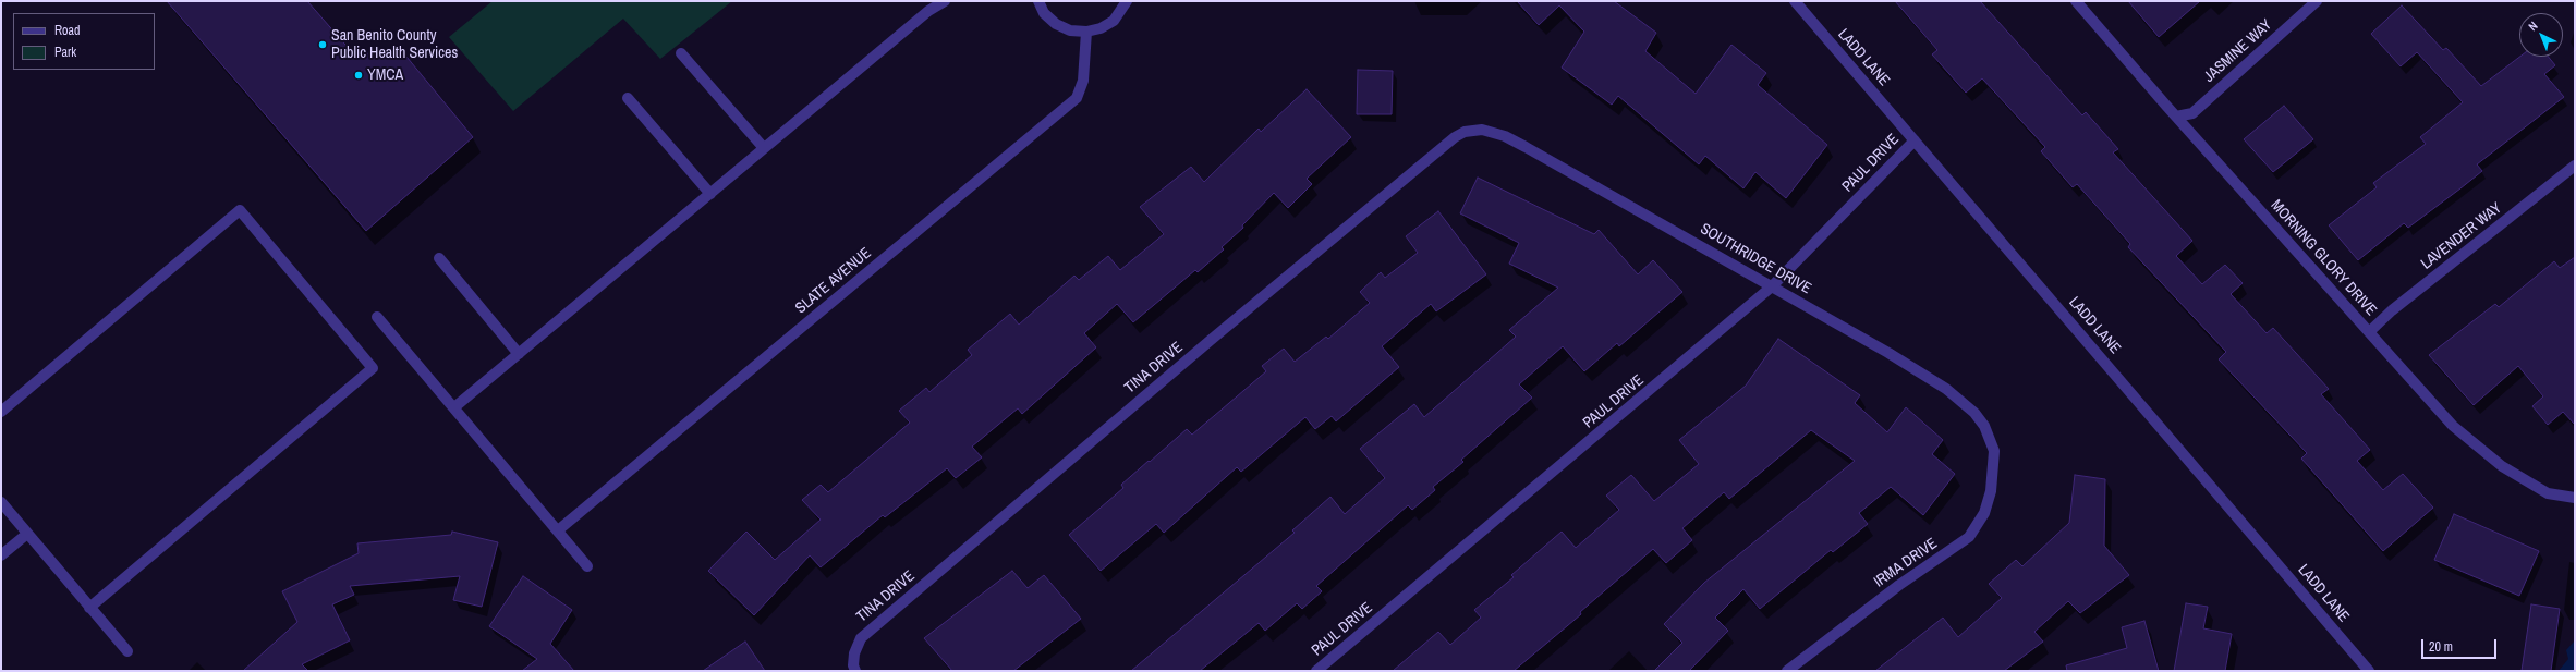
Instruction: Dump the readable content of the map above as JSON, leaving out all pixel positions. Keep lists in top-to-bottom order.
{
  "streets": {
    "street": [
      "JASMINE WAY",
      "LADD LANE",
      "PAUL DRIVE",
      "LAVENDER WAY",
      "MORNING GLORY DRIVE",
      "SOUTHRIDGE DRIVE",
      "SLATE AVENUE",
      "TINA DRIVE",
      "IRMA DRIVE"
    ]
  },
  "crossings": [
    ["JASMINE WAY", "MORNING GLORY DRIVE"],
    ["LADD LANE", "PAUL DRIVE"],
    ["PAUL DRIVE", "SOUTHRIDGE DRIVE"],
    ["LAVENDER WAY", "MORNING GLORY DRIVE"],
    ["SOUTHRIDGE DRIVE", "TINA DRIVE"],
    ["SOUTHRIDGE DRIVE", "IRMA DRIVE"]
  ],
  "places": ["San Benito County Public Health Services", "YMCA"],
  "legend": ["Road", "Park"],
  "scale_bar": "20 m",
  "north": "top left"
}
